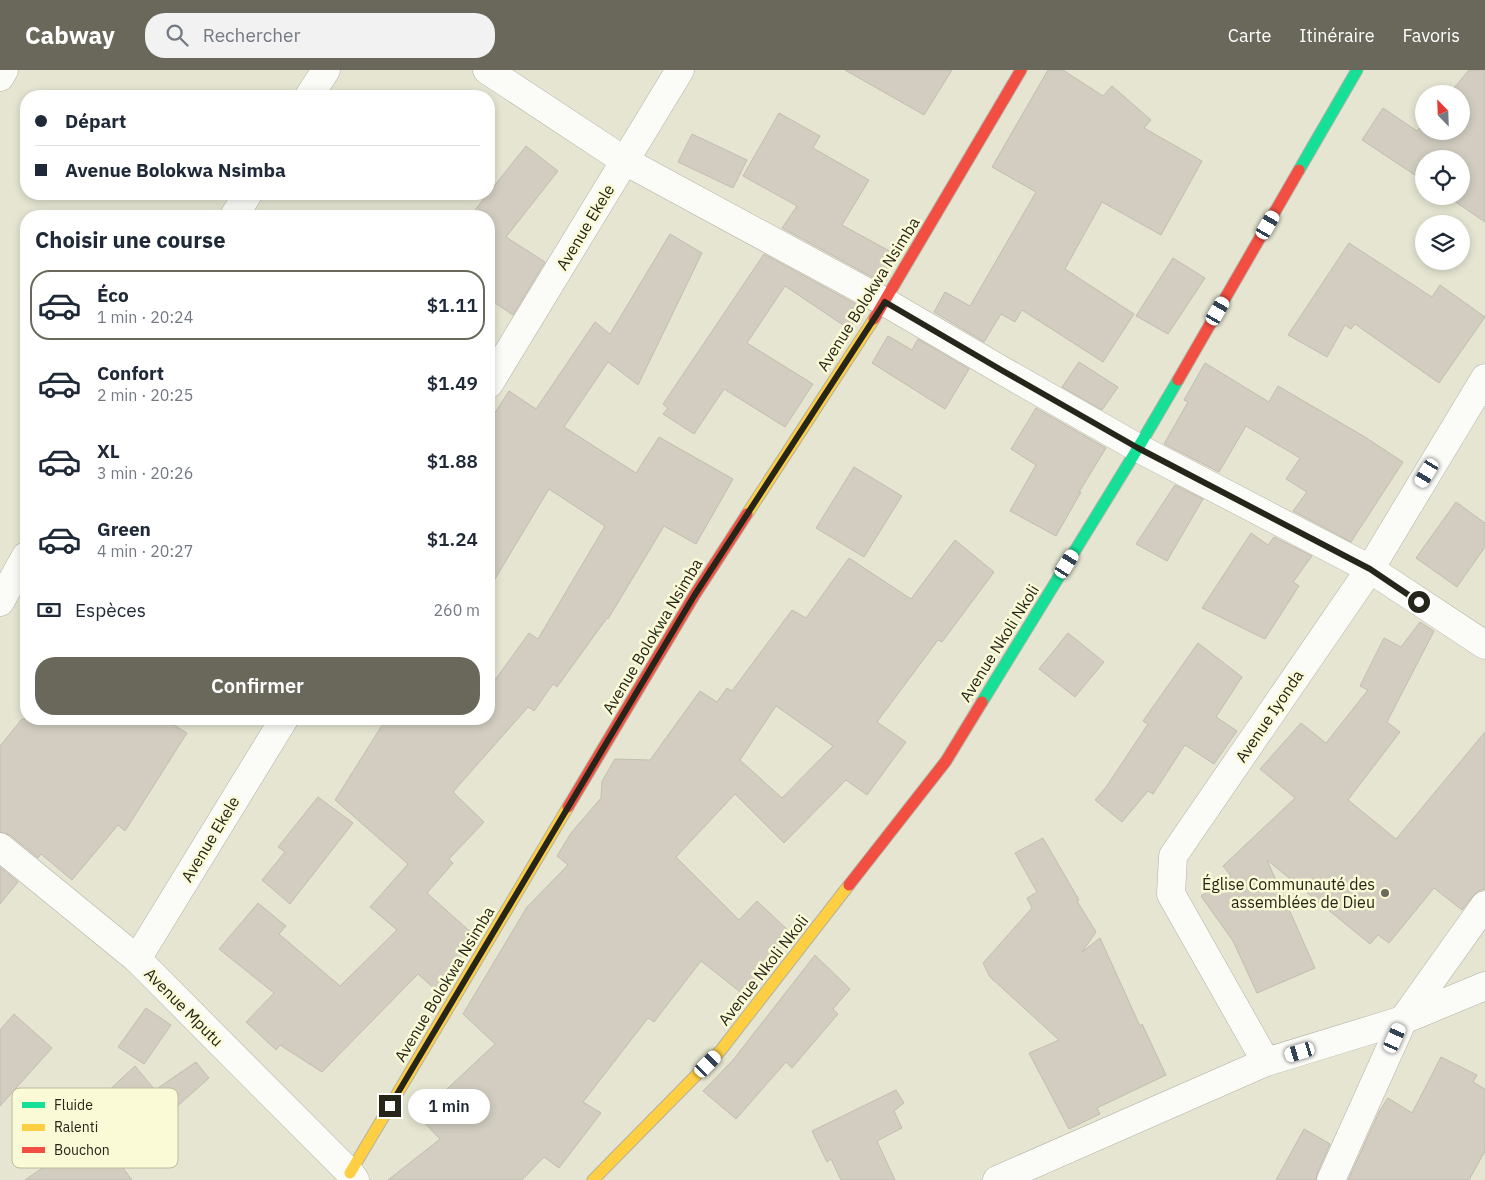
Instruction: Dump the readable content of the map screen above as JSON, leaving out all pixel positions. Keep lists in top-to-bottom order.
{
  "streets": {
    "street": [
      "Avenue Ekele",
      "Avenue Bolokwa Nsimba",
      "Avenue Nkoli Nkoli",
      "Avenue Iyonda",
      "Avenue Mputu"
    ]
  },
  "crossings": [
    ["Avenue Ekele", "Avenue Mputu"],
    ["Avenue Bolokwa Nsimba", "Avenue Mputu"]
  ],
  "places": ["Église Communauté des assemblées de Dieu"],
  "legend": ["Fluide", "Ralenti", "Bouchon"],
  "north": "top left",
  "page": {
    "header": "Cabway",
    "search": "Rechercher",
    "nav": ["Carte", "Itinéraire", "Favoris"],
    "banner": ["Départ", "Avenue Bolokwa Nsimba"],
    "heading": "Choisir une course",
    "list": [
      {
        "name": "Éco",
        "note": "1 min · 20:24",
        "value": "$1.11"
      },
      {
        "name": "Confort",
        "note": "2 min · 20:25",
        "value": "$1.49"
      },
      {
        "name": "XL",
        "note": "3 min · 20:26",
        "value": "$1.88"
      },
      {
        "name": "Green",
        "note": "4 min · 20:27",
        "value": "$1.24"
      }
    ],
    "pay": ["Espèces", "260 m"],
    "buttons": "Confirmer",
    "bubble": "1 min"
  }
}
